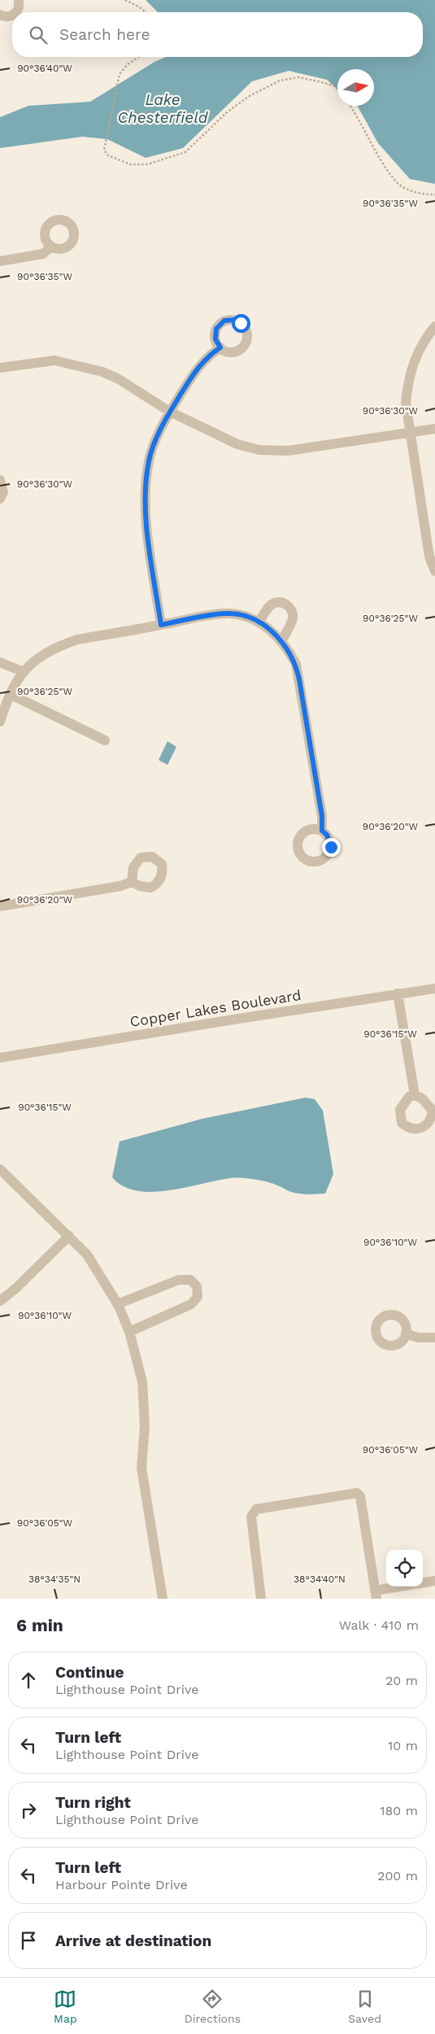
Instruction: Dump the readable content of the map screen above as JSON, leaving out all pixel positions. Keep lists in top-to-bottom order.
{
  "streets": {
    "street": ["Copper Lakes Boulevard"]
  },
  "water": ["Lake Chesterfield"],
  "north": "right",
  "page": {
    "search": "Search here",
    "heading": ["6 min", "Walk · 410 m"],
    "list": [
      ["Continue", "Lighthouse Point Drive", "20 m"],
      ["Turn left", "Lighthouse Point Drive", "10 m"],
      ["Turn right", "Lighthouse Point Drive", "180 m"],
      ["Turn left", "Harbour Pointe Drive", "200 m"],
      "Arrive at destination"
    ],
    "nav": ["Map", "Directions", "Saved"]
  },
  "coordinates": [
    "90°36'40\"W",
    "90°36'35\"W",
    "90°36'30\"W",
    "90°36'25\"W",
    "90°36'20\"W",
    "90°36'15\"W",
    "90°36'10\"W",
    "90°36'05\"W",
    "38°34'35\"N",
    "38°34'40\"N"
  ]
}
